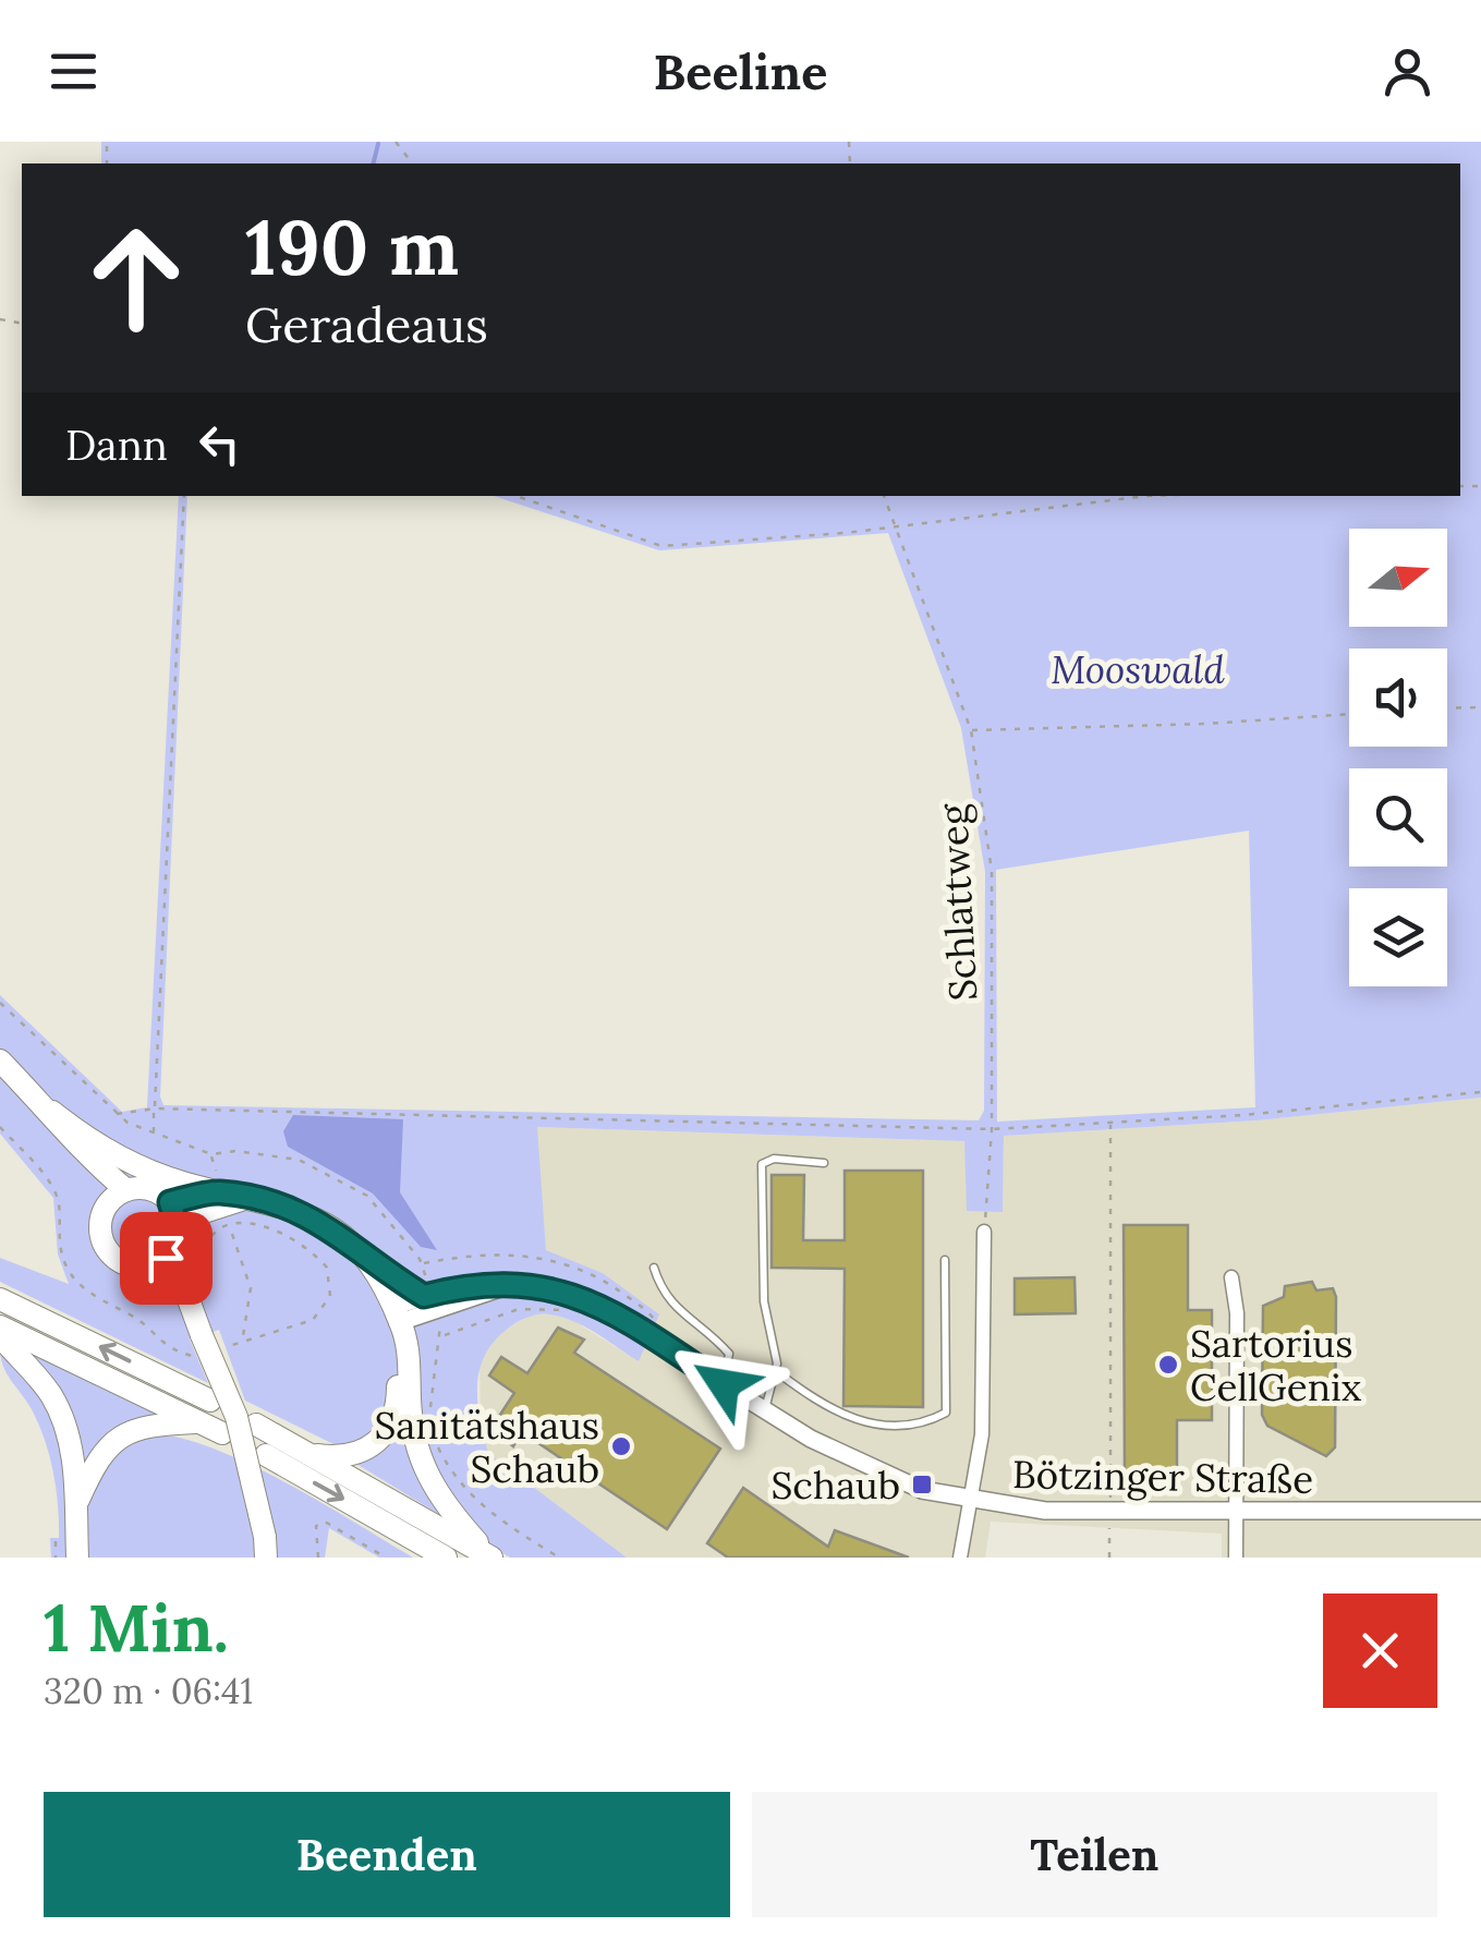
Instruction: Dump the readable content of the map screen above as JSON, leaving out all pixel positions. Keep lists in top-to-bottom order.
{
  "streets": {
    "street": ["Bötzinger Straße"],
    "path": ["Schlattweg"]
  },
  "parks": ["Mooswald"],
  "places": {
    "other": ["Sartorius CellGenix", "Sanitätshaus Schaub"],
    "transit": ["Schaub"]
  },
  "north": "right",
  "page": {
    "header": "Beeline",
    "turn": ["190 m", "Geradeaus"],
    "then": "Dann",
    "heading": ["1 Min.", "320 m · 06:41"],
    "buttons": ["Beenden", "Teilen"]
  }
}
